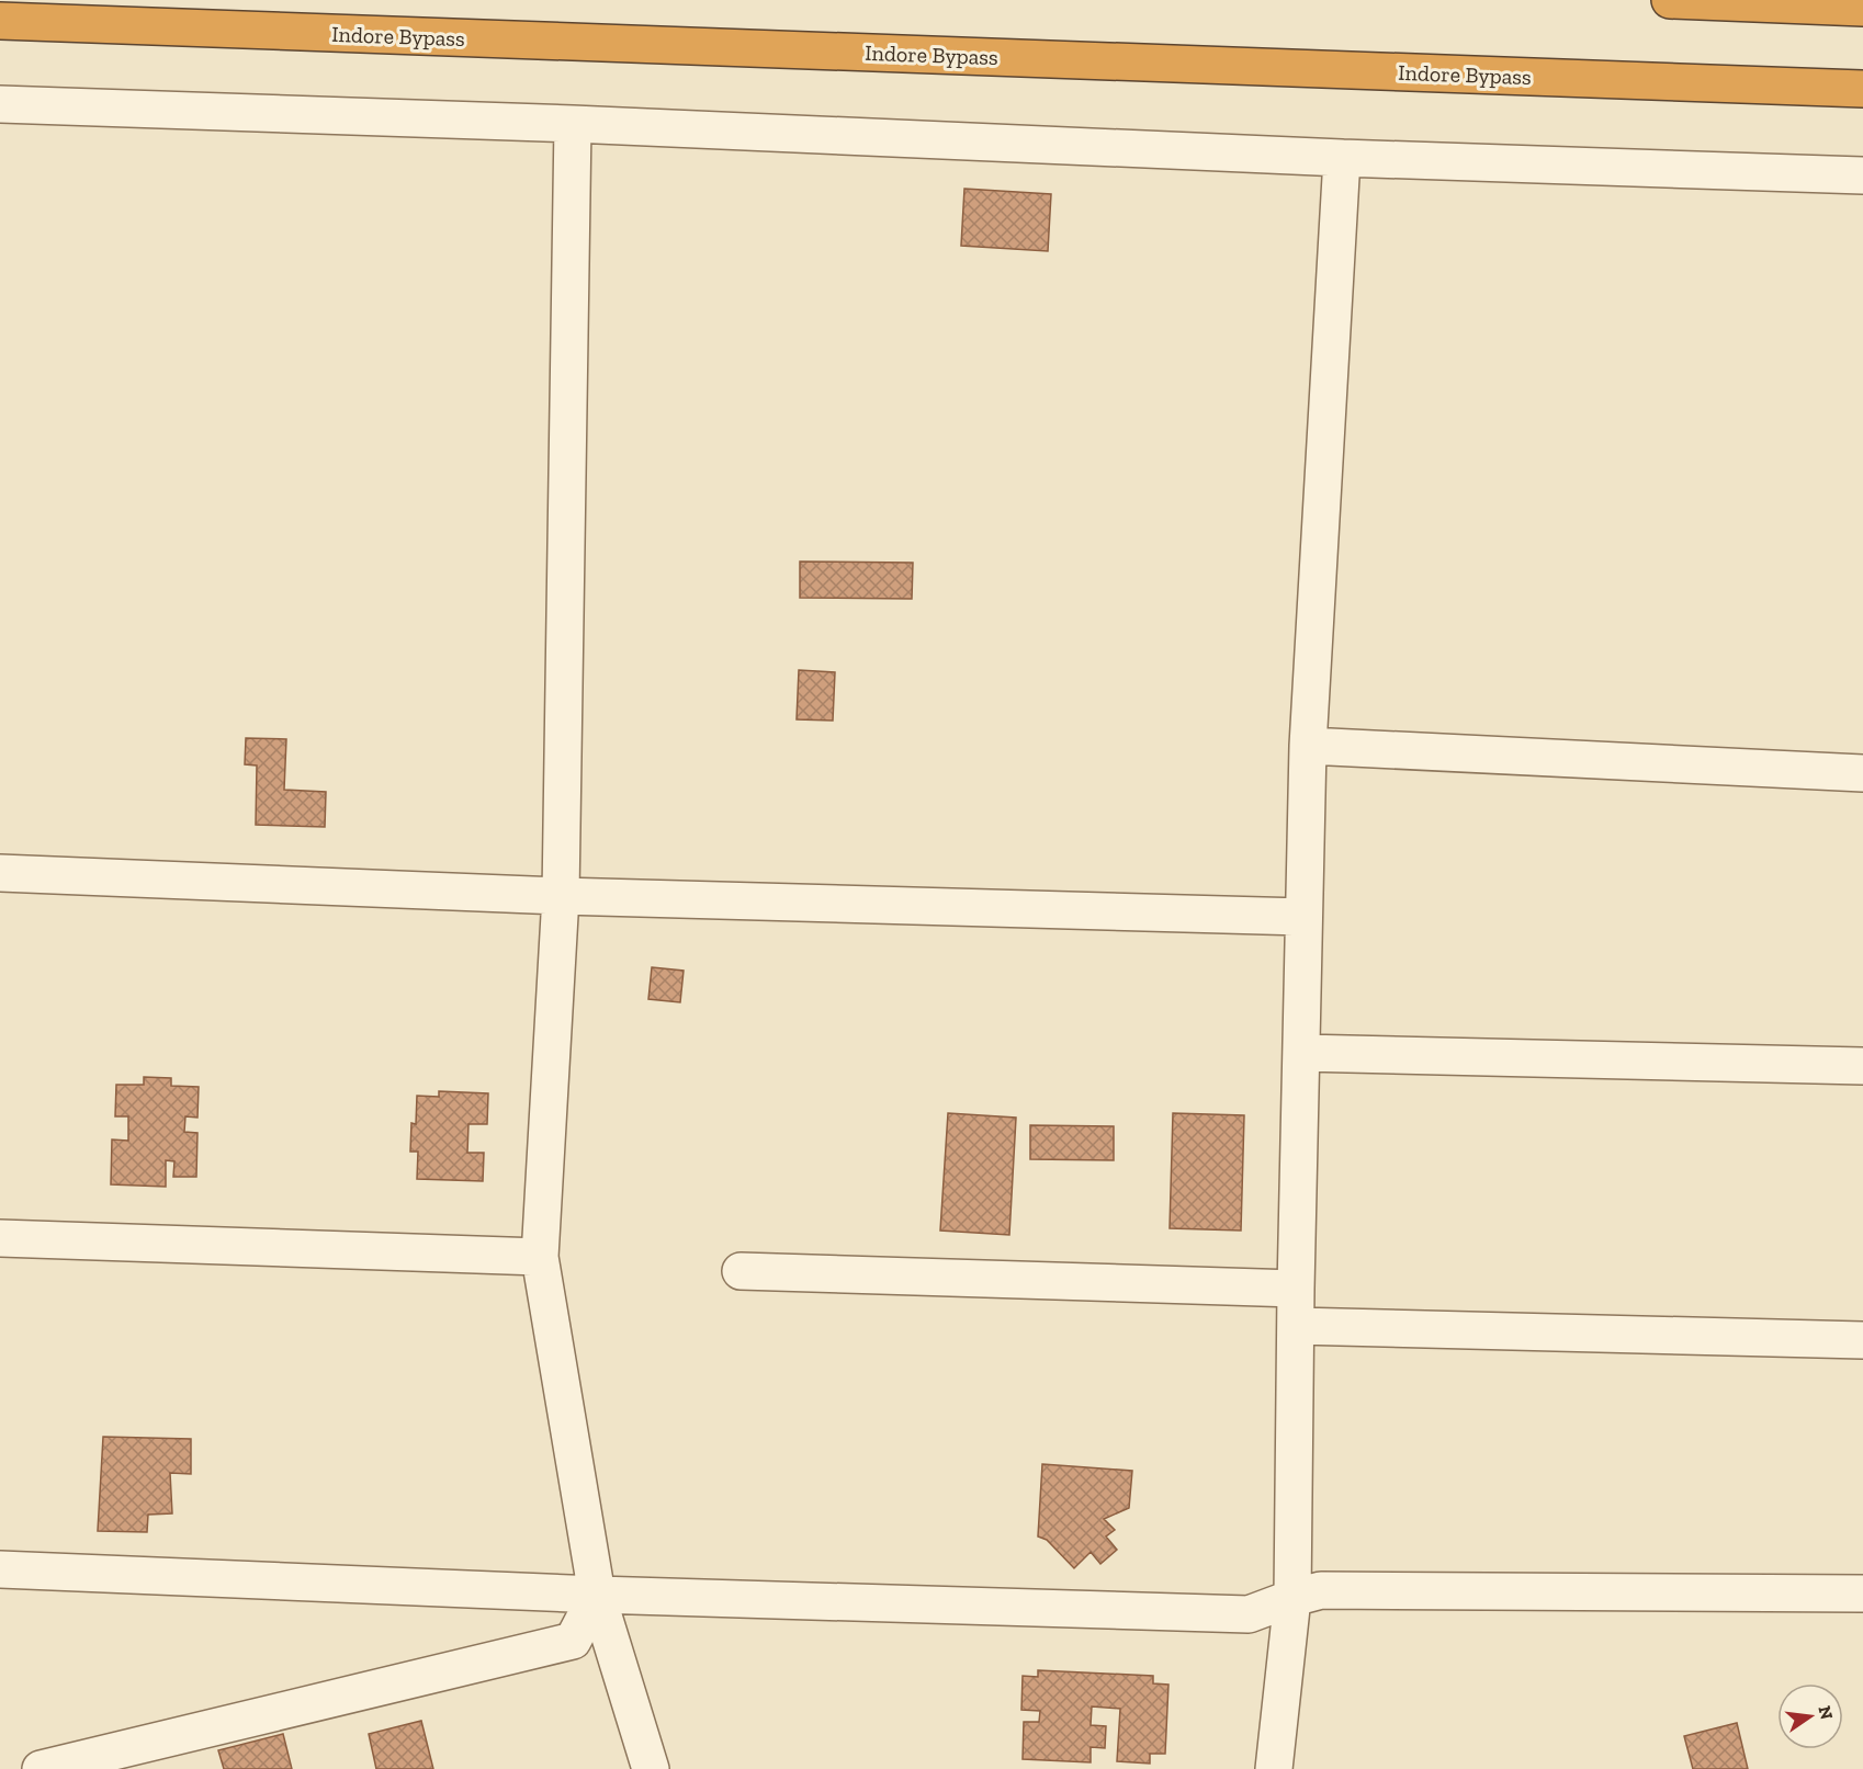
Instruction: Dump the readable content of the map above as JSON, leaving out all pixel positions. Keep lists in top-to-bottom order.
{
  "streets": {
    "highway": ["Indore Bypass"]
  },
  "north": "right"
}
